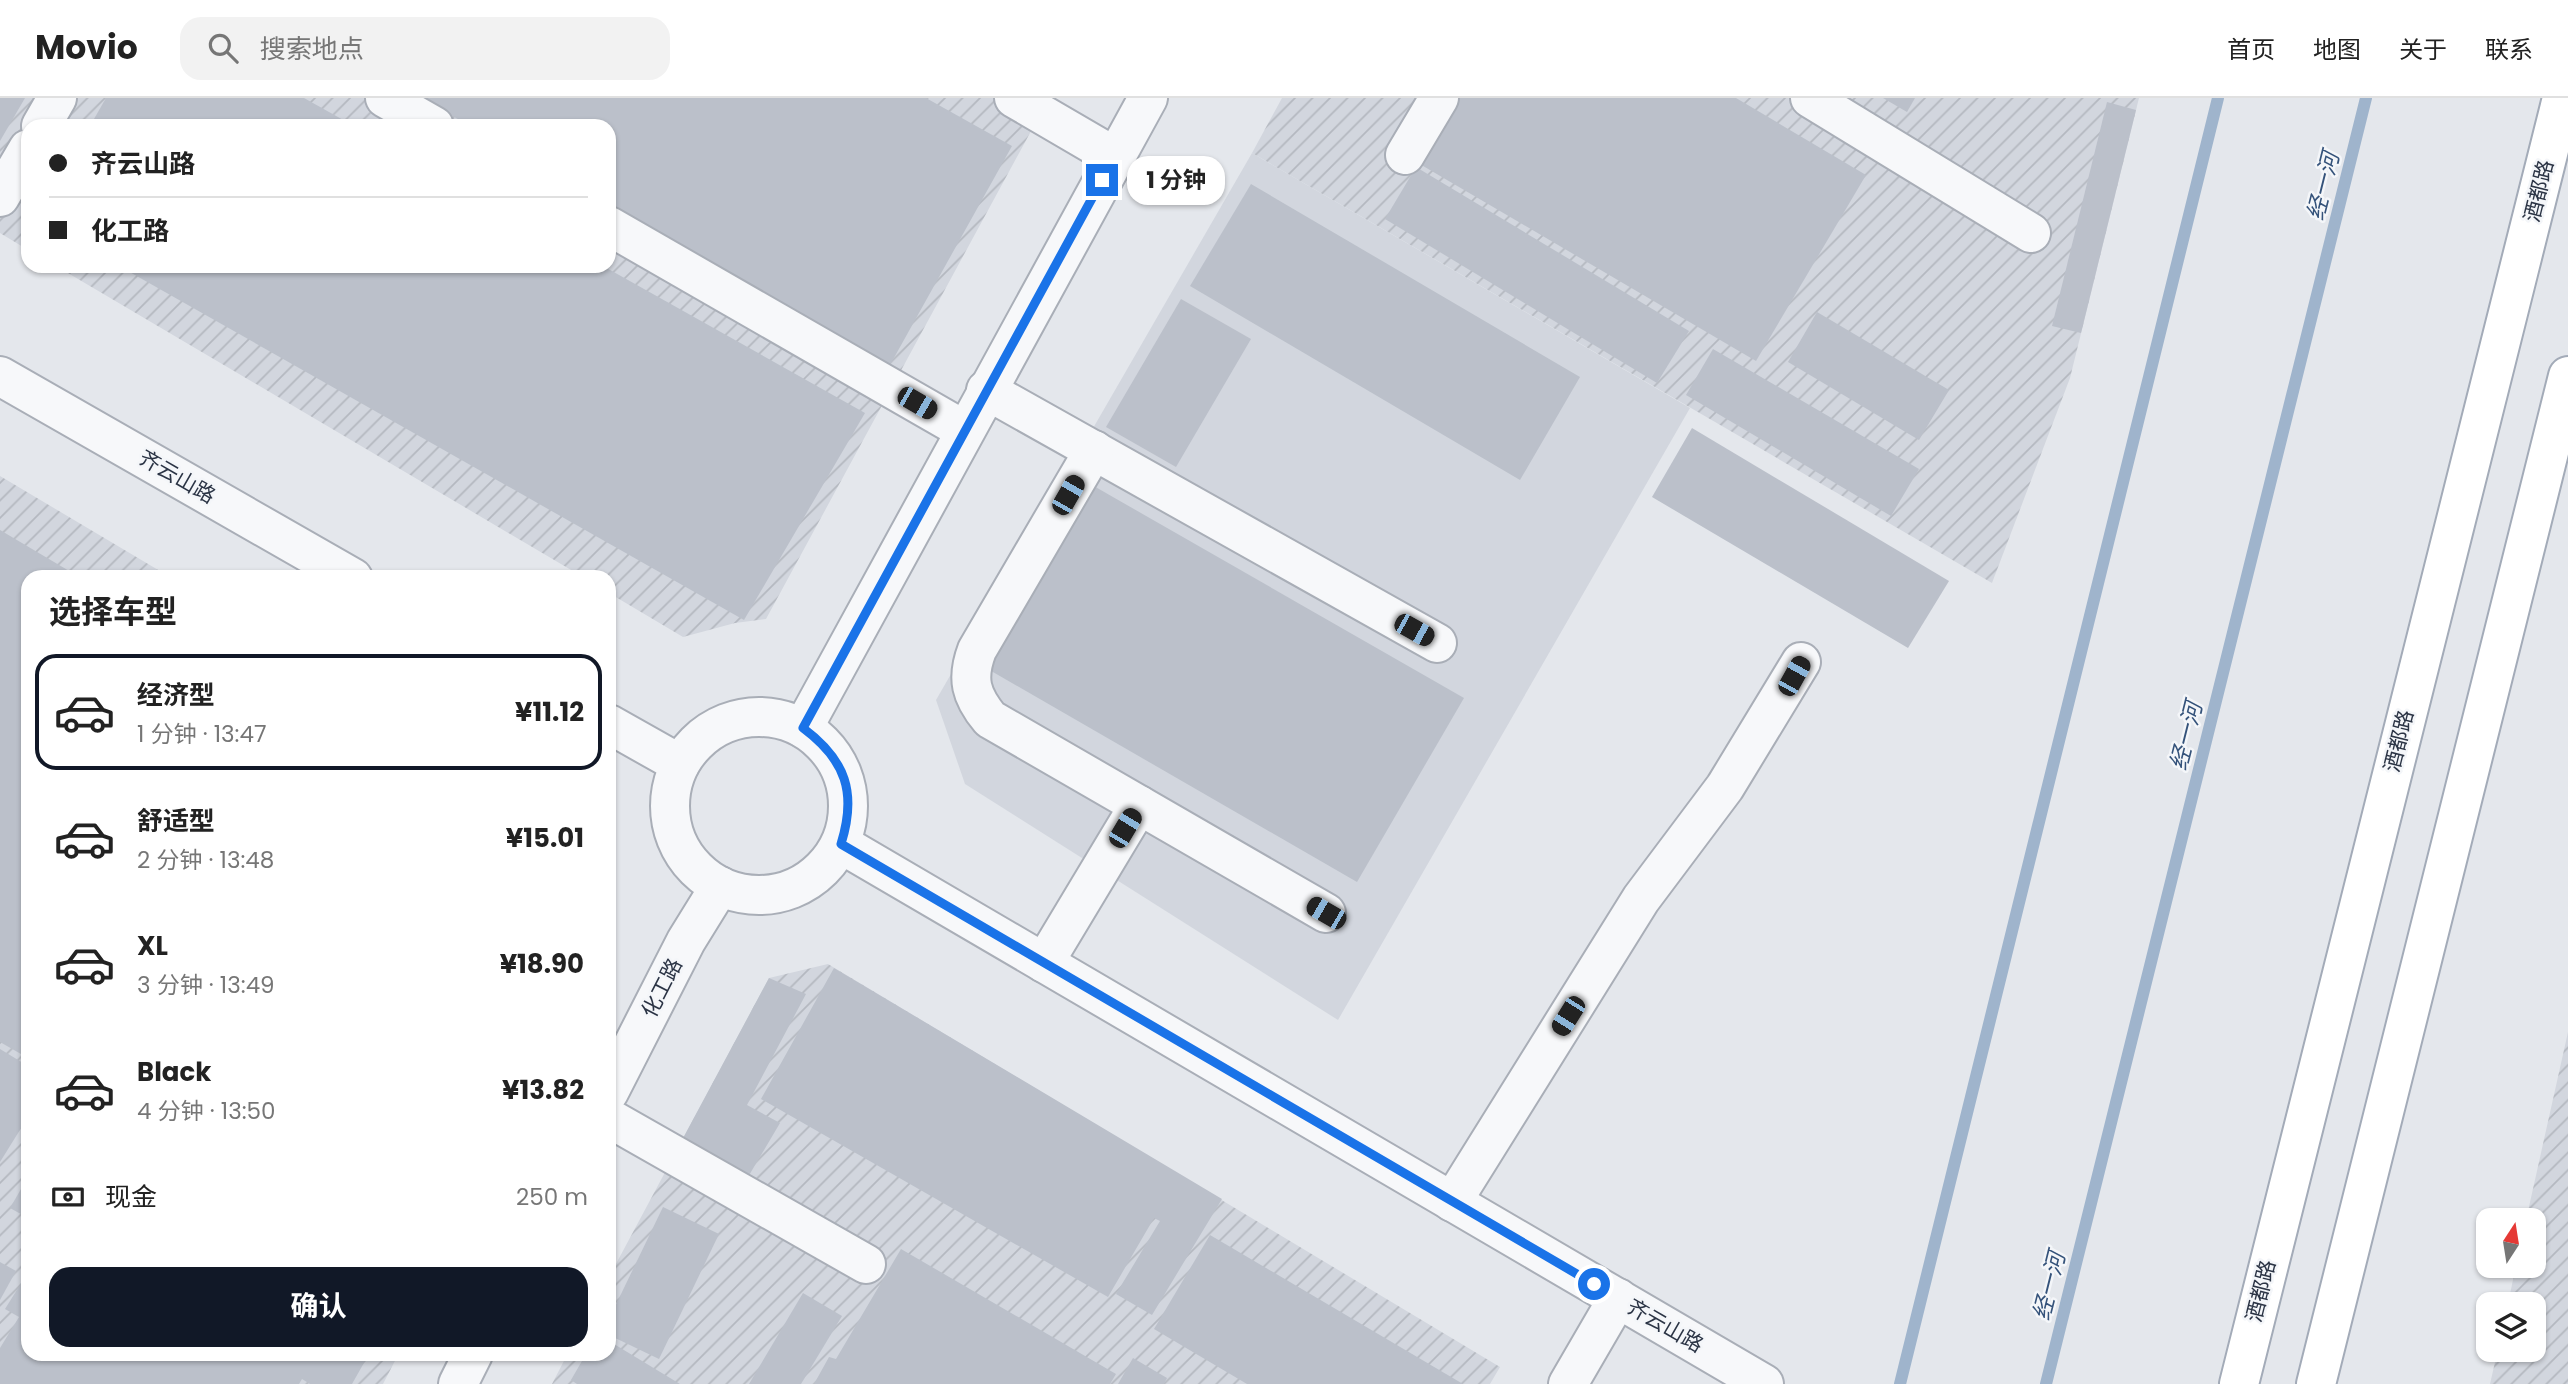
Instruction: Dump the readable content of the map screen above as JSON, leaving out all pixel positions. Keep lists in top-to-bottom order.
{
  "streets": {
    "main road": ["酒都路"],
    "street": ["齐云山路", "化工路"]
  },
  "crossings": [
    ["齐云山路", "化工路"]
  ],
  "water": ["经一河"],
  "north": "top",
  "page": {
    "header": "Movio",
    "search": "搜索地点",
    "nav": [
      "首页",
      "地图",
      "关于",
      "联系"
    ],
    "banner": ["齐云山路", "化工路"],
    "bubble": "1 分钟",
    "heading": "选择车型",
    "list": [
      {
        "name": "经济型",
        "note": "1 分钟 · 13:47",
        "value": "¥11.12"
      },
      {
        "name": "舒适型",
        "note": "2 分钟 · 13:48",
        "value": "¥15.01"
      },
      {
        "name": "XL",
        "note": "3 分钟 · 13:49",
        "value": "¥18.90"
      },
      {
        "name": "Black",
        "note": "4 分钟 · 13:50",
        "value": "¥13.82"
      }
    ],
    "pay": ["现金", "250 m"],
    "buttons": "确认"
  }
}
